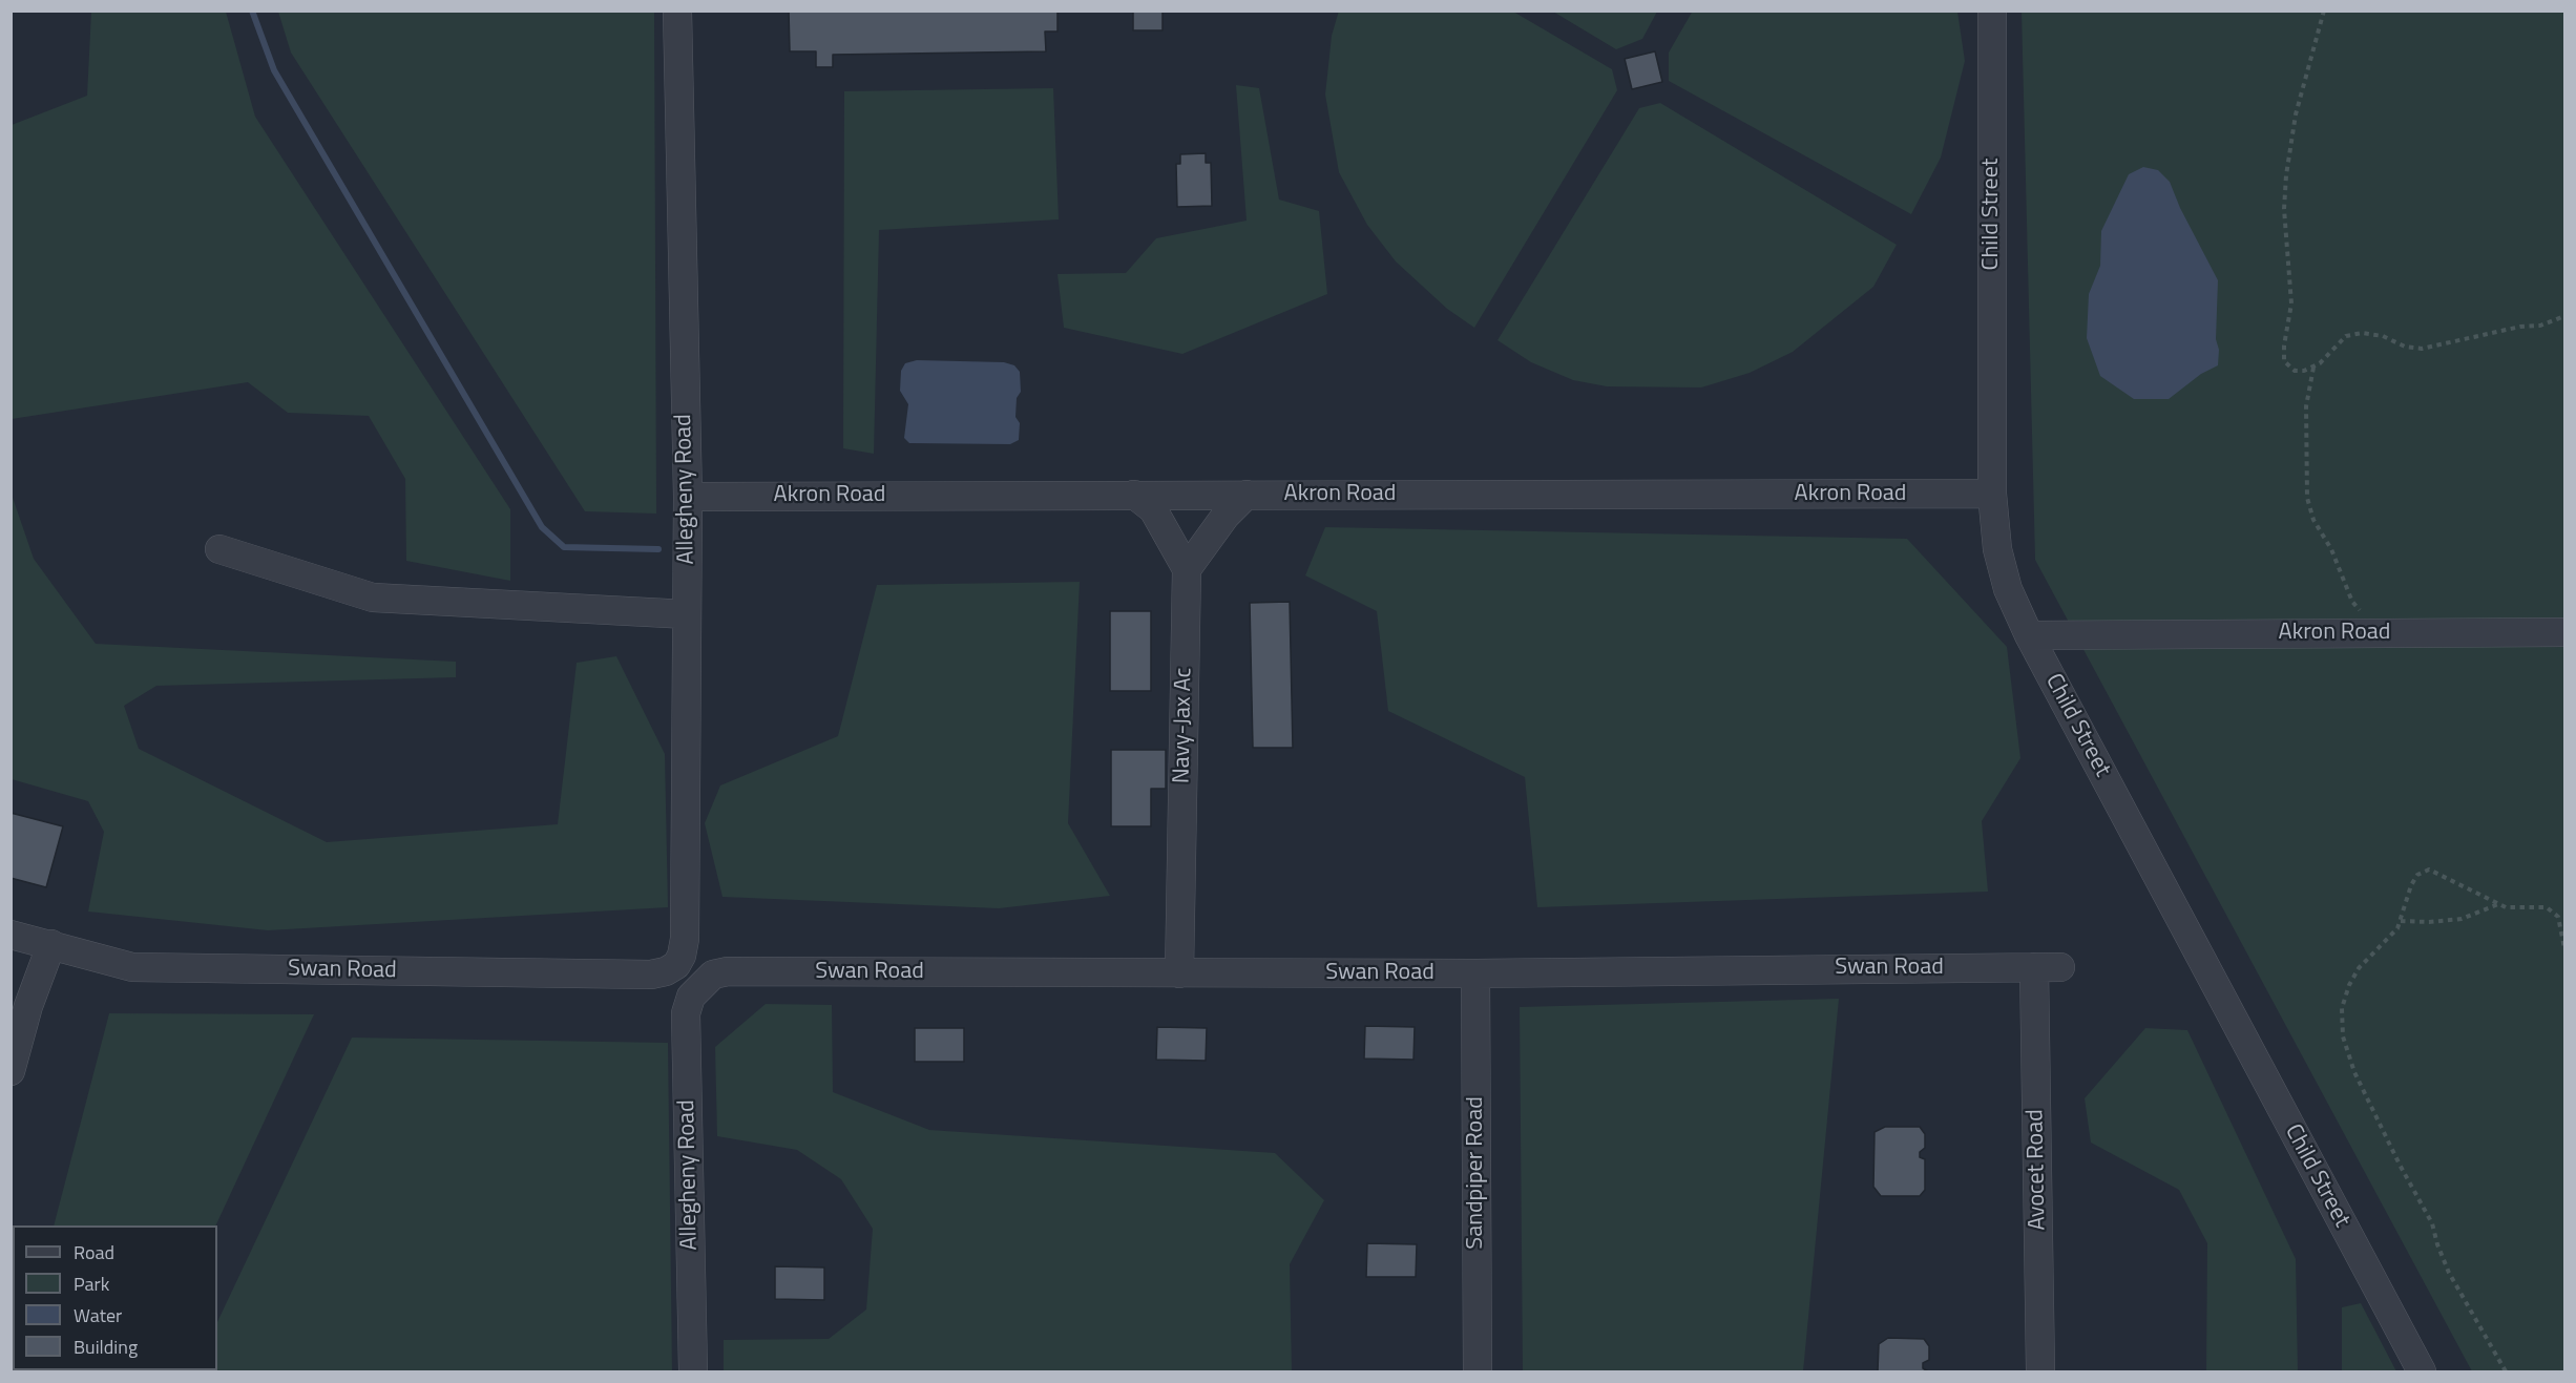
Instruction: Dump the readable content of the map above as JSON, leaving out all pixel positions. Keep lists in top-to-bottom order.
{
  "streets": {
    "street": [
      "Child Street",
      "Allegheny Road",
      "Akron Road",
      "Navy-Jax Ac",
      "Swan Road",
      "Avocet Road",
      "Sandpiper Road"
    ]
  },
  "crossings": [
    ["Child Street", "Akron Road"],
    ["Allegheny Road", "Akron Road"],
    ["Allegheny Road", "Swan Road"],
    ["Navy-Jax Ac", "Swan Road"],
    ["Swan Road", "Avocet Road"],
    ["Swan Road", "Sandpiper Road"]
  ],
  "legend": [
    "Road",
    "Park",
    "Water",
    "Building"
  ]
}
